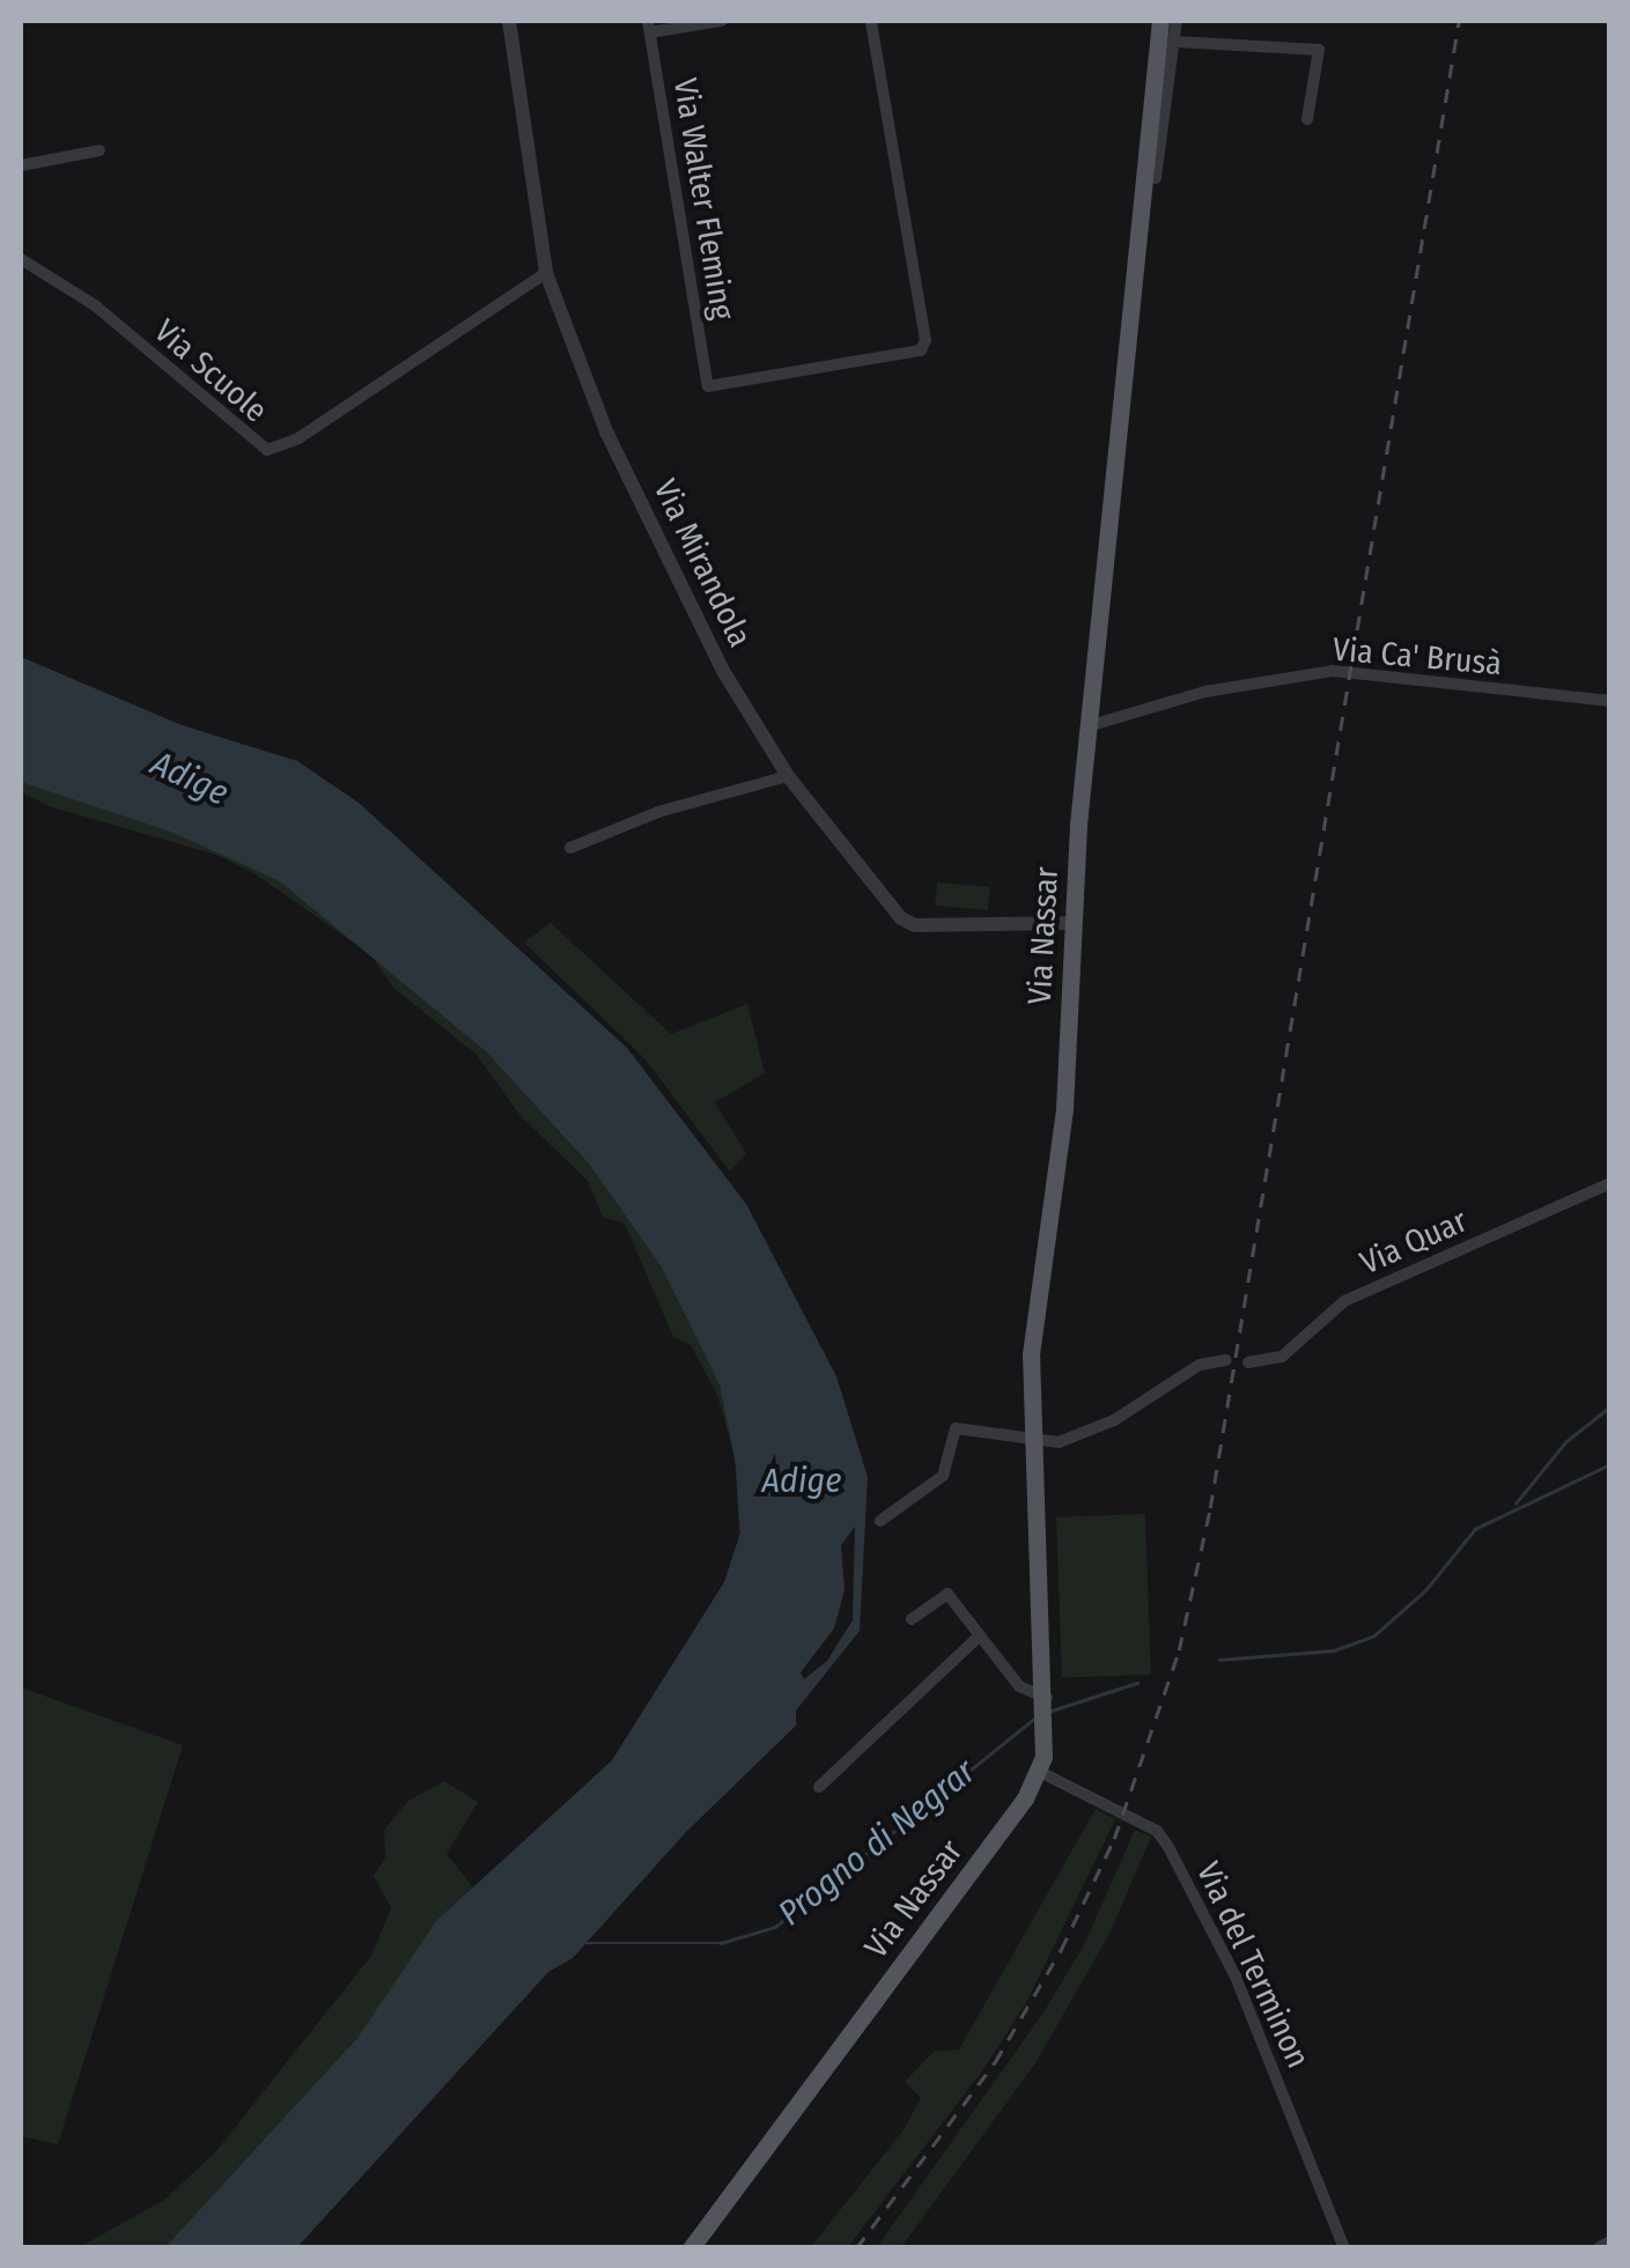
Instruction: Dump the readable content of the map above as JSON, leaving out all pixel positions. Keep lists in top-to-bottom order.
{
  "streets": {
    "main road": ["Via Nassar"],
    "street": [
      "Via Walter Fleming",
      "Via Scuole",
      "Via Mirandola",
      "Via Ca' Brusà",
      "Via Quar",
      "Via del Terminon"
    ]
  },
  "crossings": [
    ["Via Scuole", "Via Mirandola"],
    ["Via Mirandola", "Via Nassar"],
    ["Via Ca' Brusà", "Via Nassar"],
    ["Via Nassar", "Via del Terminon"]
  ],
  "water": ["Adige", "Progno di Negrar"]
}
